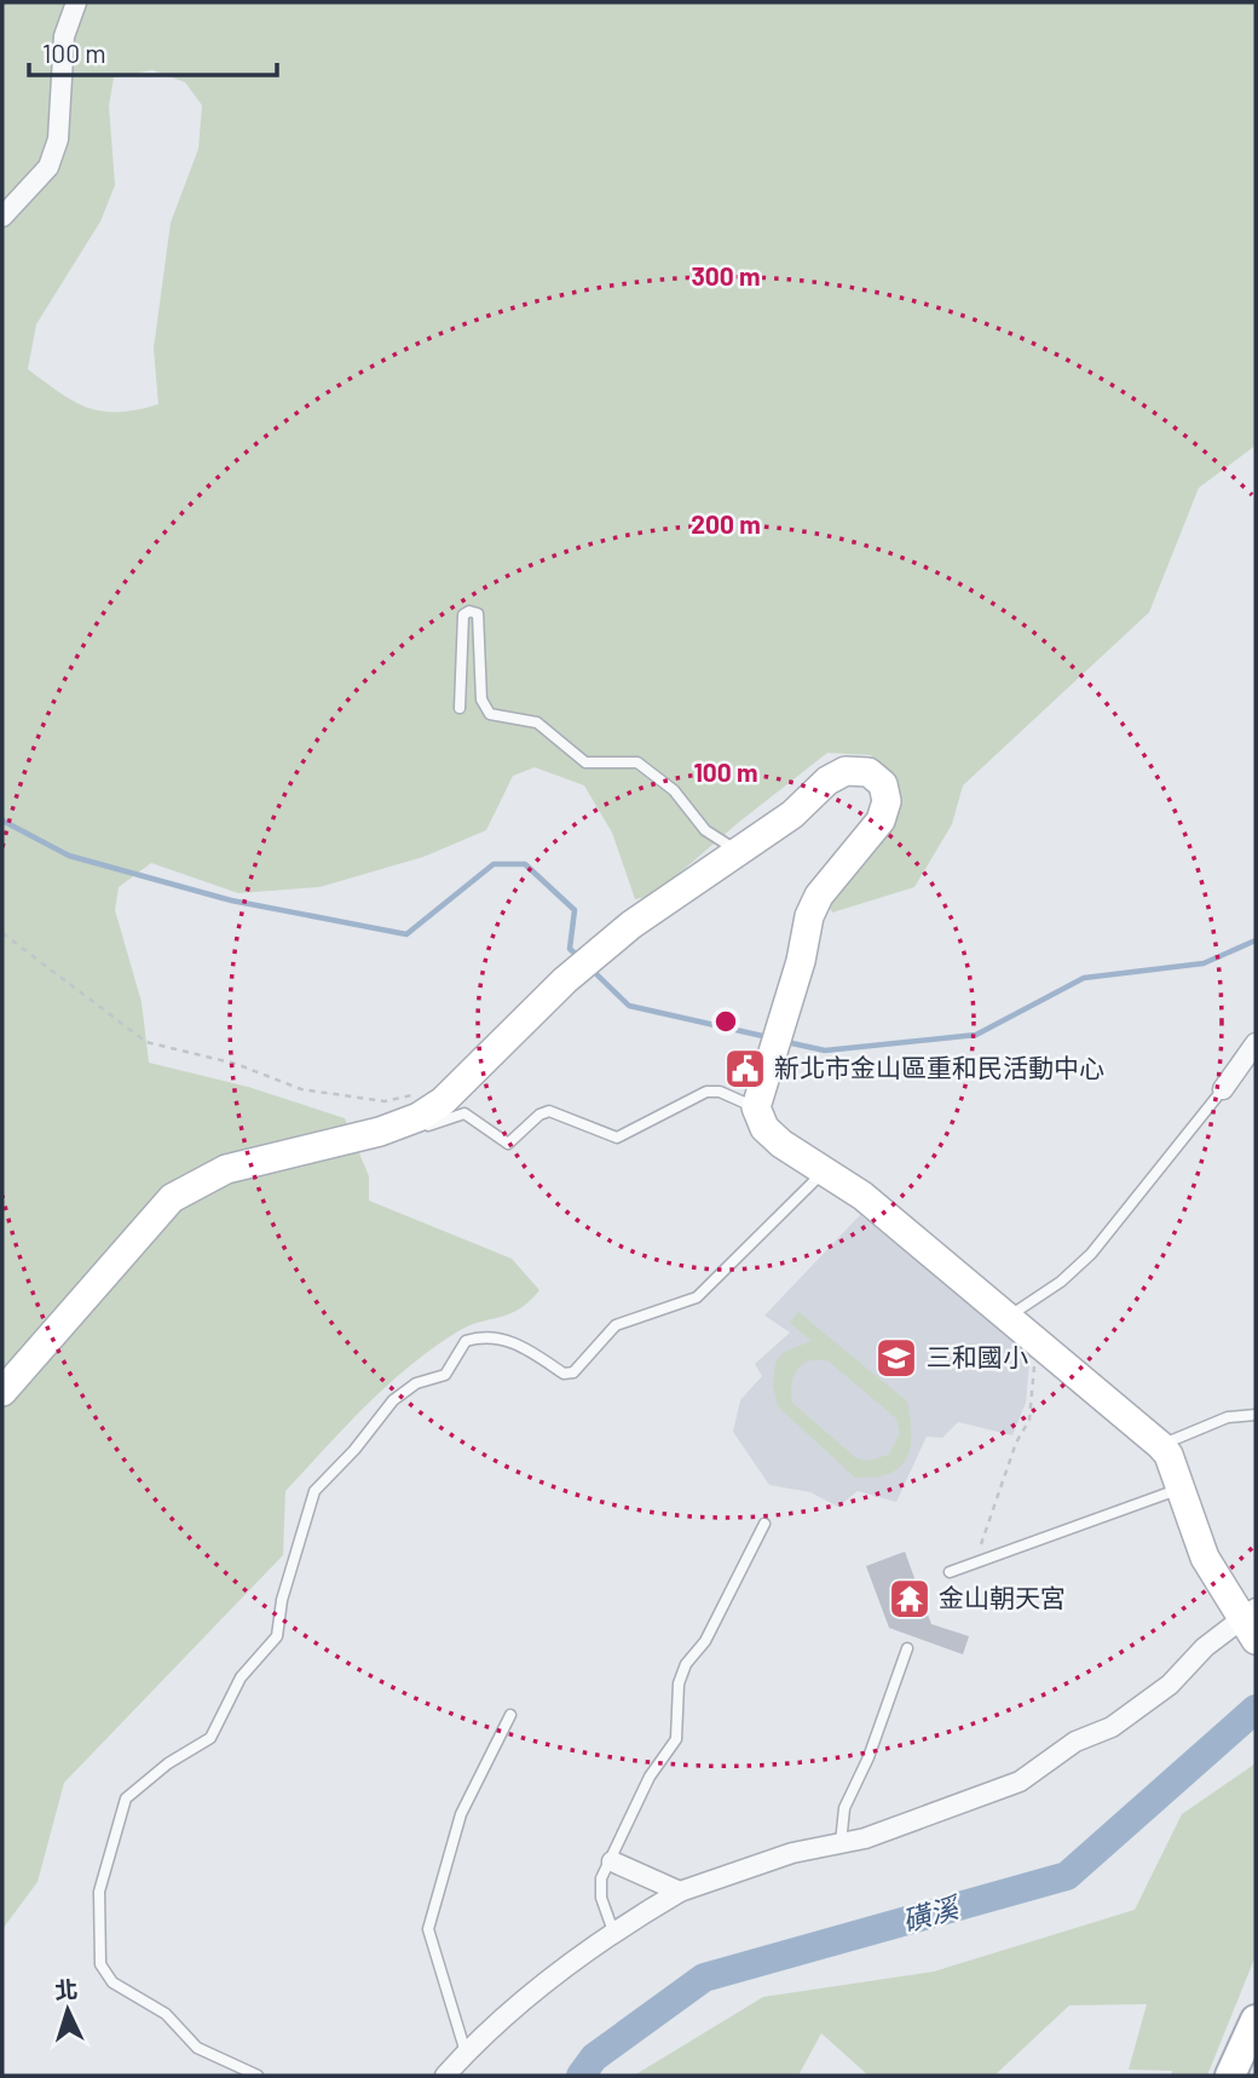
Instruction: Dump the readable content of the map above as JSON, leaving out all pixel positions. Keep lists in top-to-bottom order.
{
  "water": ["磺溪"],
  "places": {
    "public building": ["新北市金山區重和民活動中心"],
    "school or university": ["三和國小"],
    "temple": ["金山朝天宮"]
  },
  "scale_bar": "100 m",
  "north": "top",
  "rings": ["300 m", "200 m", "100 m"]
}
